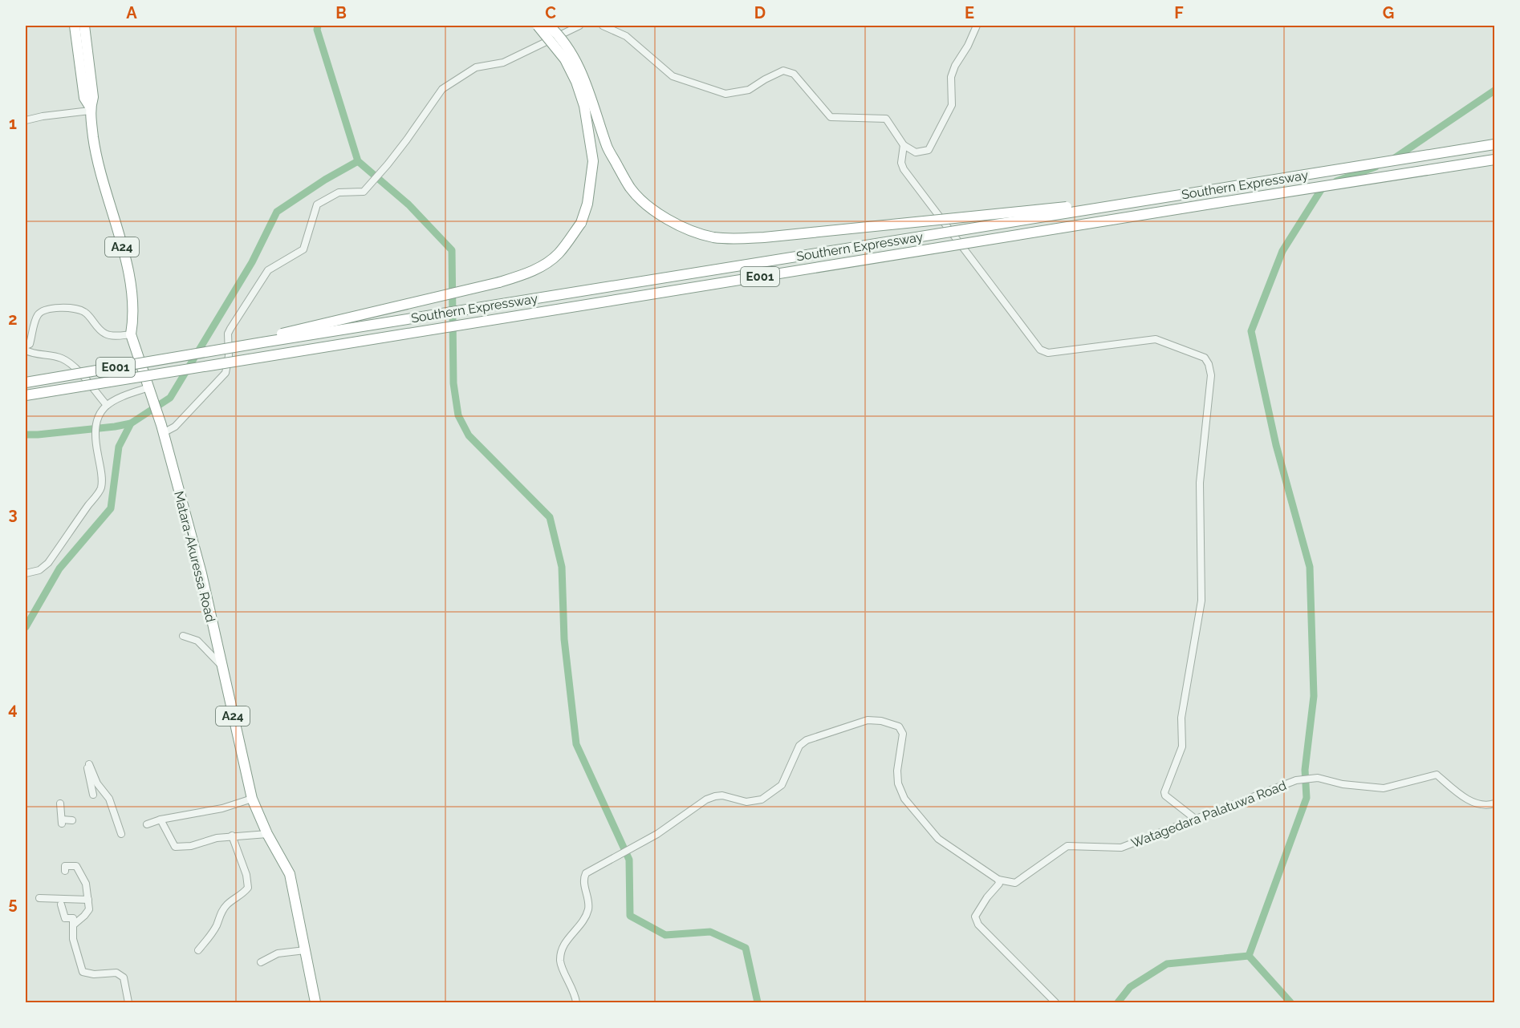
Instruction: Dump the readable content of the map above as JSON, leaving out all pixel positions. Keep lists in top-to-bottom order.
{
  "streets": {
    "highway": [
      "Southern Expressway",
      "A24",
      "E001",
      "Matara-Akuressa Road"
    ],
    "street": ["Watagedara Palatuwa Road"]
  },
  "grid": {
    "columns": [
      "A",
      "B",
      "C",
      "D",
      "E",
      "F",
      "G"
    ],
    "rows": [
      "1",
      "2",
      "3",
      "4",
      "5"
    ]
  }
}
